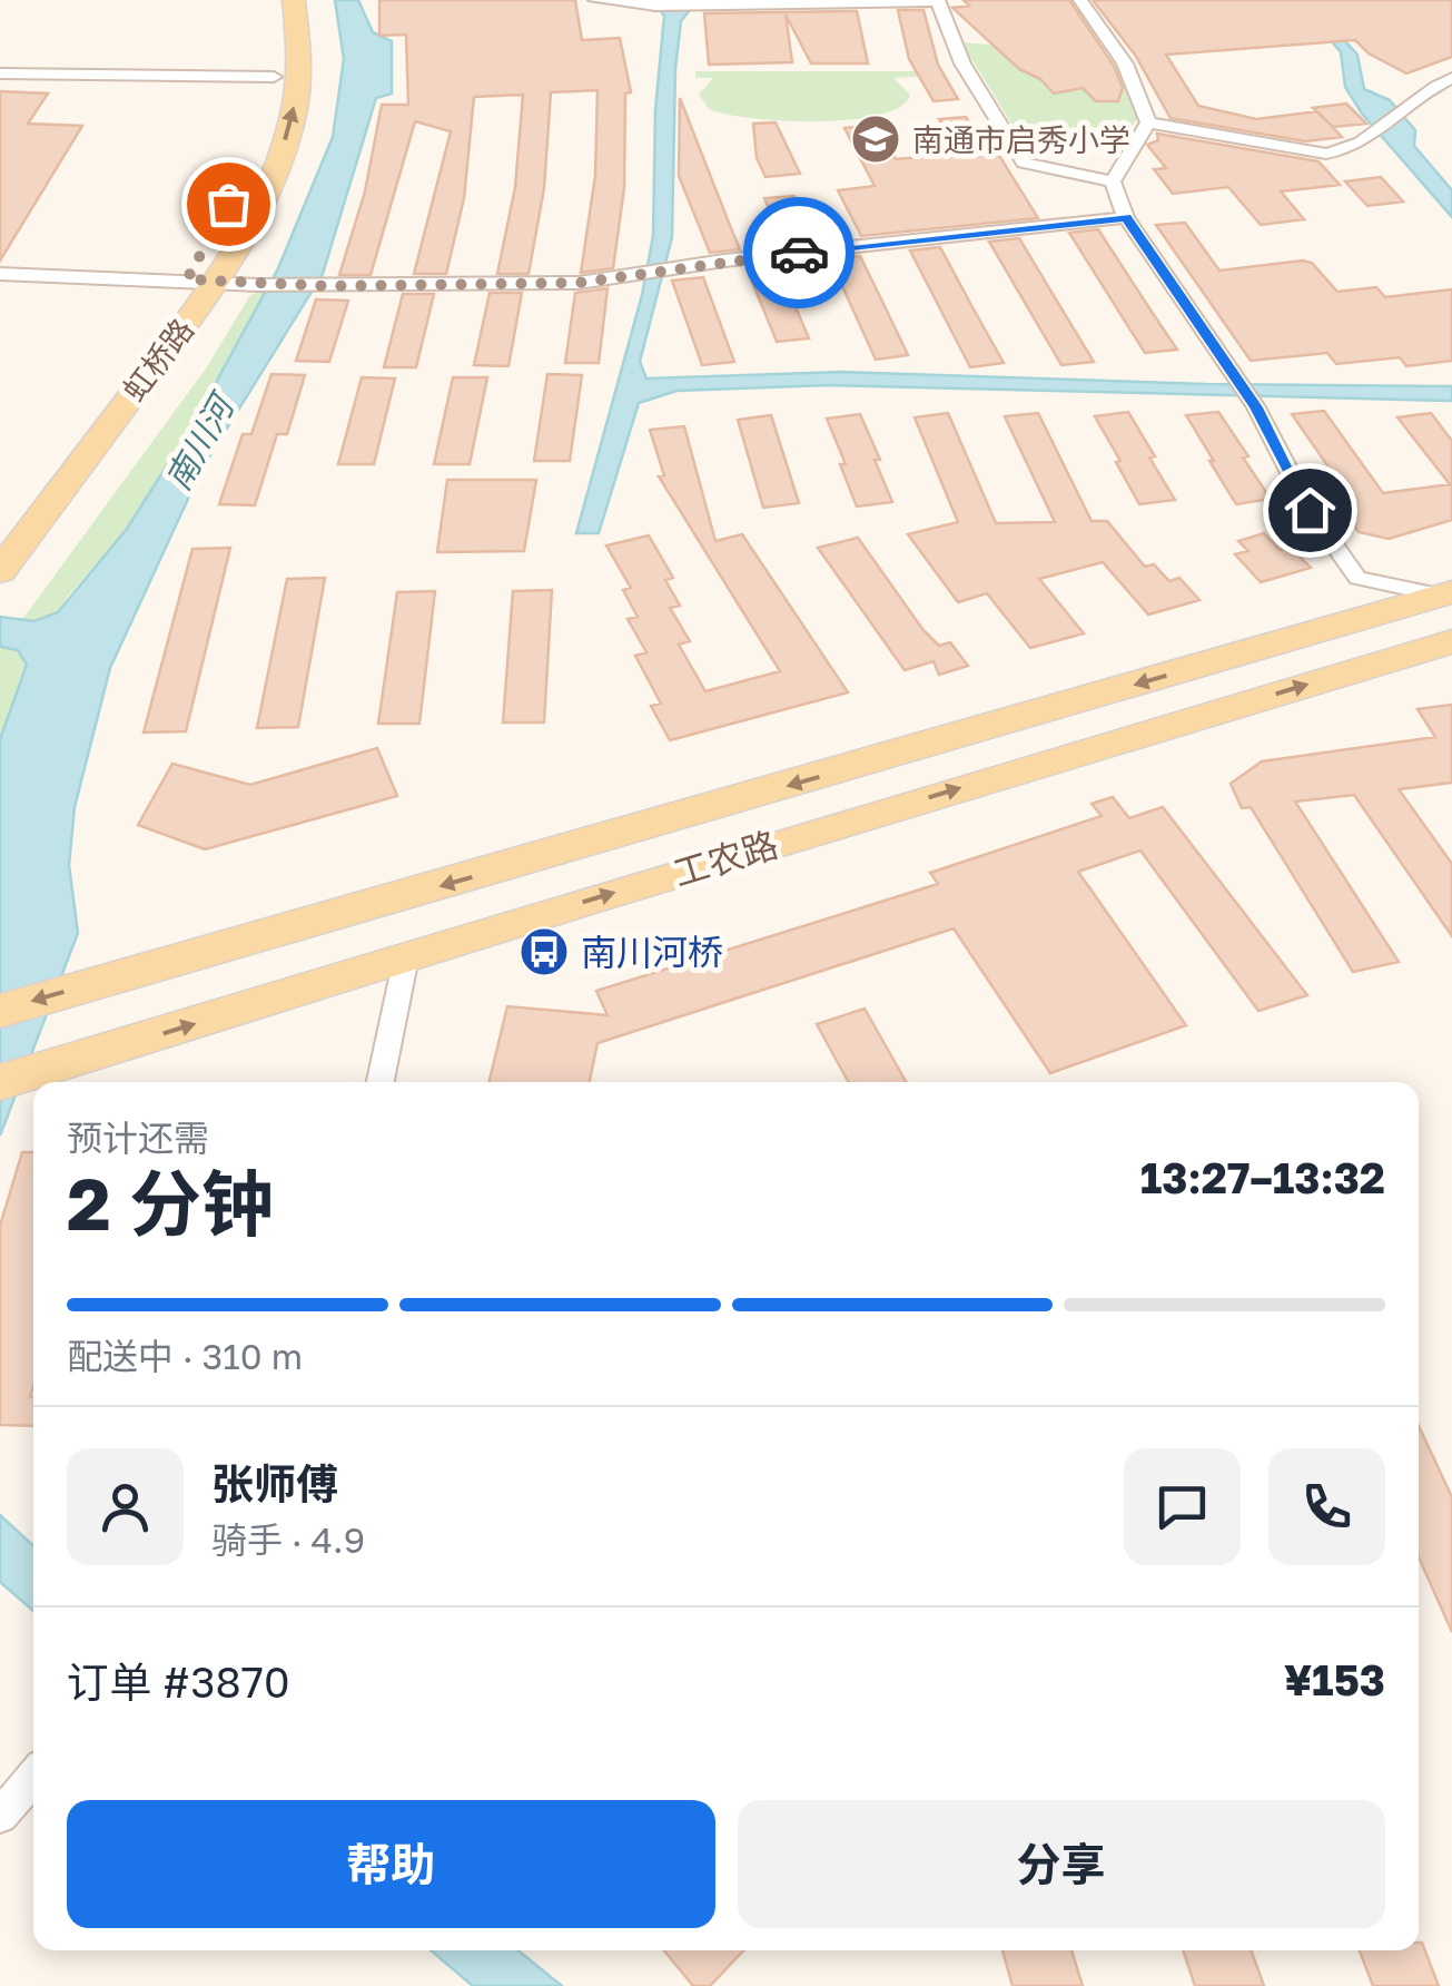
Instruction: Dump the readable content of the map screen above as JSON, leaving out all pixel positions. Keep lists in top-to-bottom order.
{
  "streets": {
    "main road": ["虹桥路", "工农路"]
  },
  "water": ["南川河"],
  "places": {
    "school or university": ["南通市启秀小学"],
    "bus stop": ["南川河桥"]
  },
  "page": {
    "heading": ["2 分钟", "预计还需", "13:27–13:32"],
    "panel": [
      "张师傅",
      "骑手 · 4.9",
      "订单 #3870",
      "¥153"
    ],
    "bar": "配送中 · 310 m",
    "buttons": ["帮助", "分享"]
  }
}
